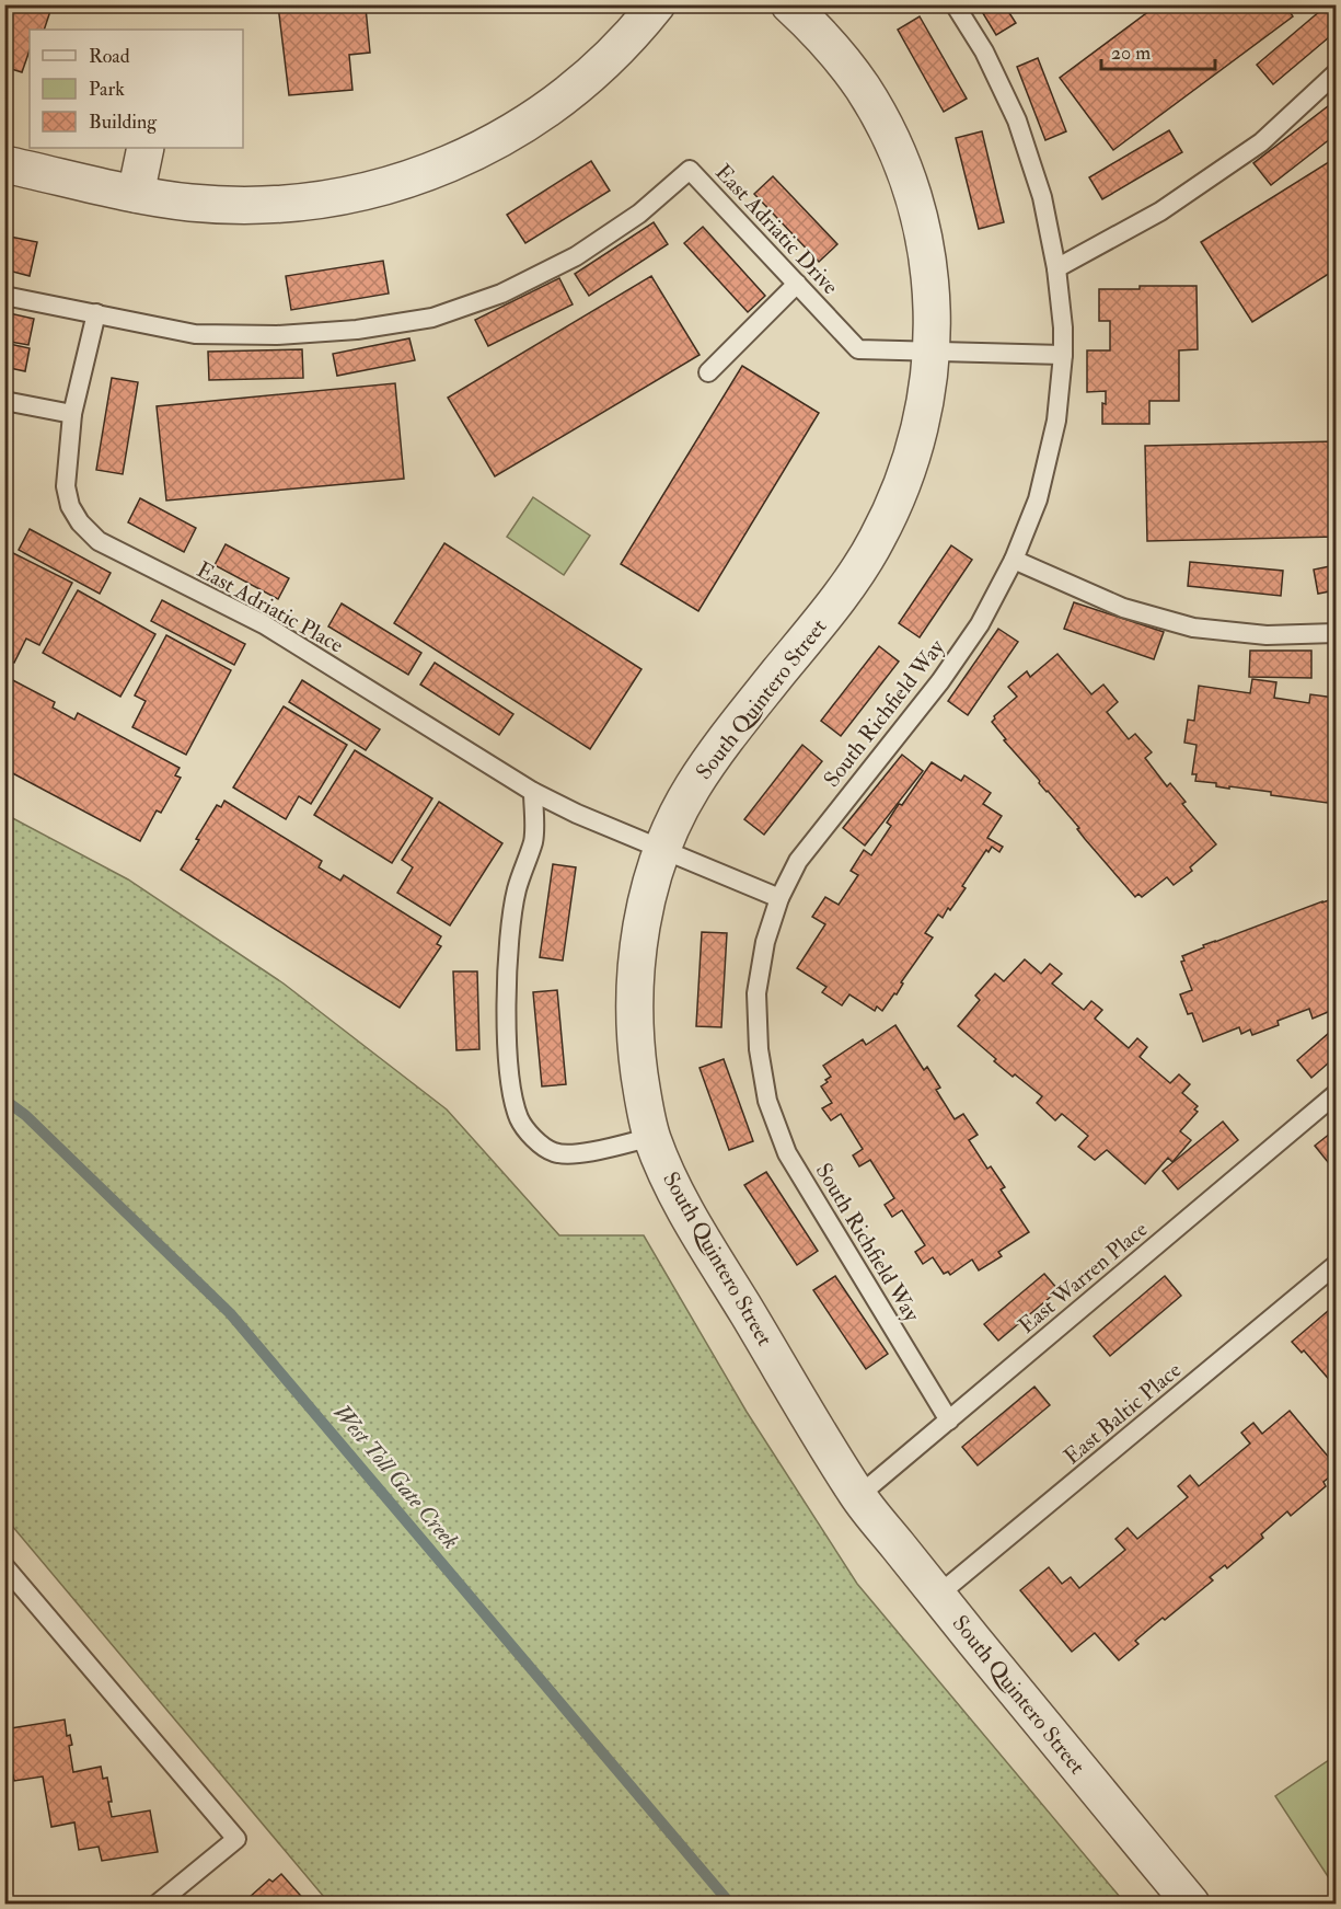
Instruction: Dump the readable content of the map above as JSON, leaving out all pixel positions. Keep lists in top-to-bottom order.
{
  "streets": {
    "street": ["South Quintero Street"],
    "lane": [
      "East Adriatic Drive",
      "East Adriatic Place",
      "South Richfield Way",
      "East Warren Place",
      "East Baltic Place"
    ]
  },
  "crossings": [
    ["East Adriatic Drive", "South Quintero Street"],
    ["East Adriatic Drive", "South Richfield Way"],
    ["East Adriatic Place", "South Quintero Street"],
    ["East Adriatic Place", "South Richfield Way"],
    ["South Quintero Street", "East Warren Place"],
    ["South Quintero Street", "East Baltic Place"],
    ["South Richfield Way", "East Warren Place"]
  ],
  "water": ["West Toll Gate Creek"],
  "legend": ["Road", "Park", "Building"],
  "scale_bar": "20 m"
}
